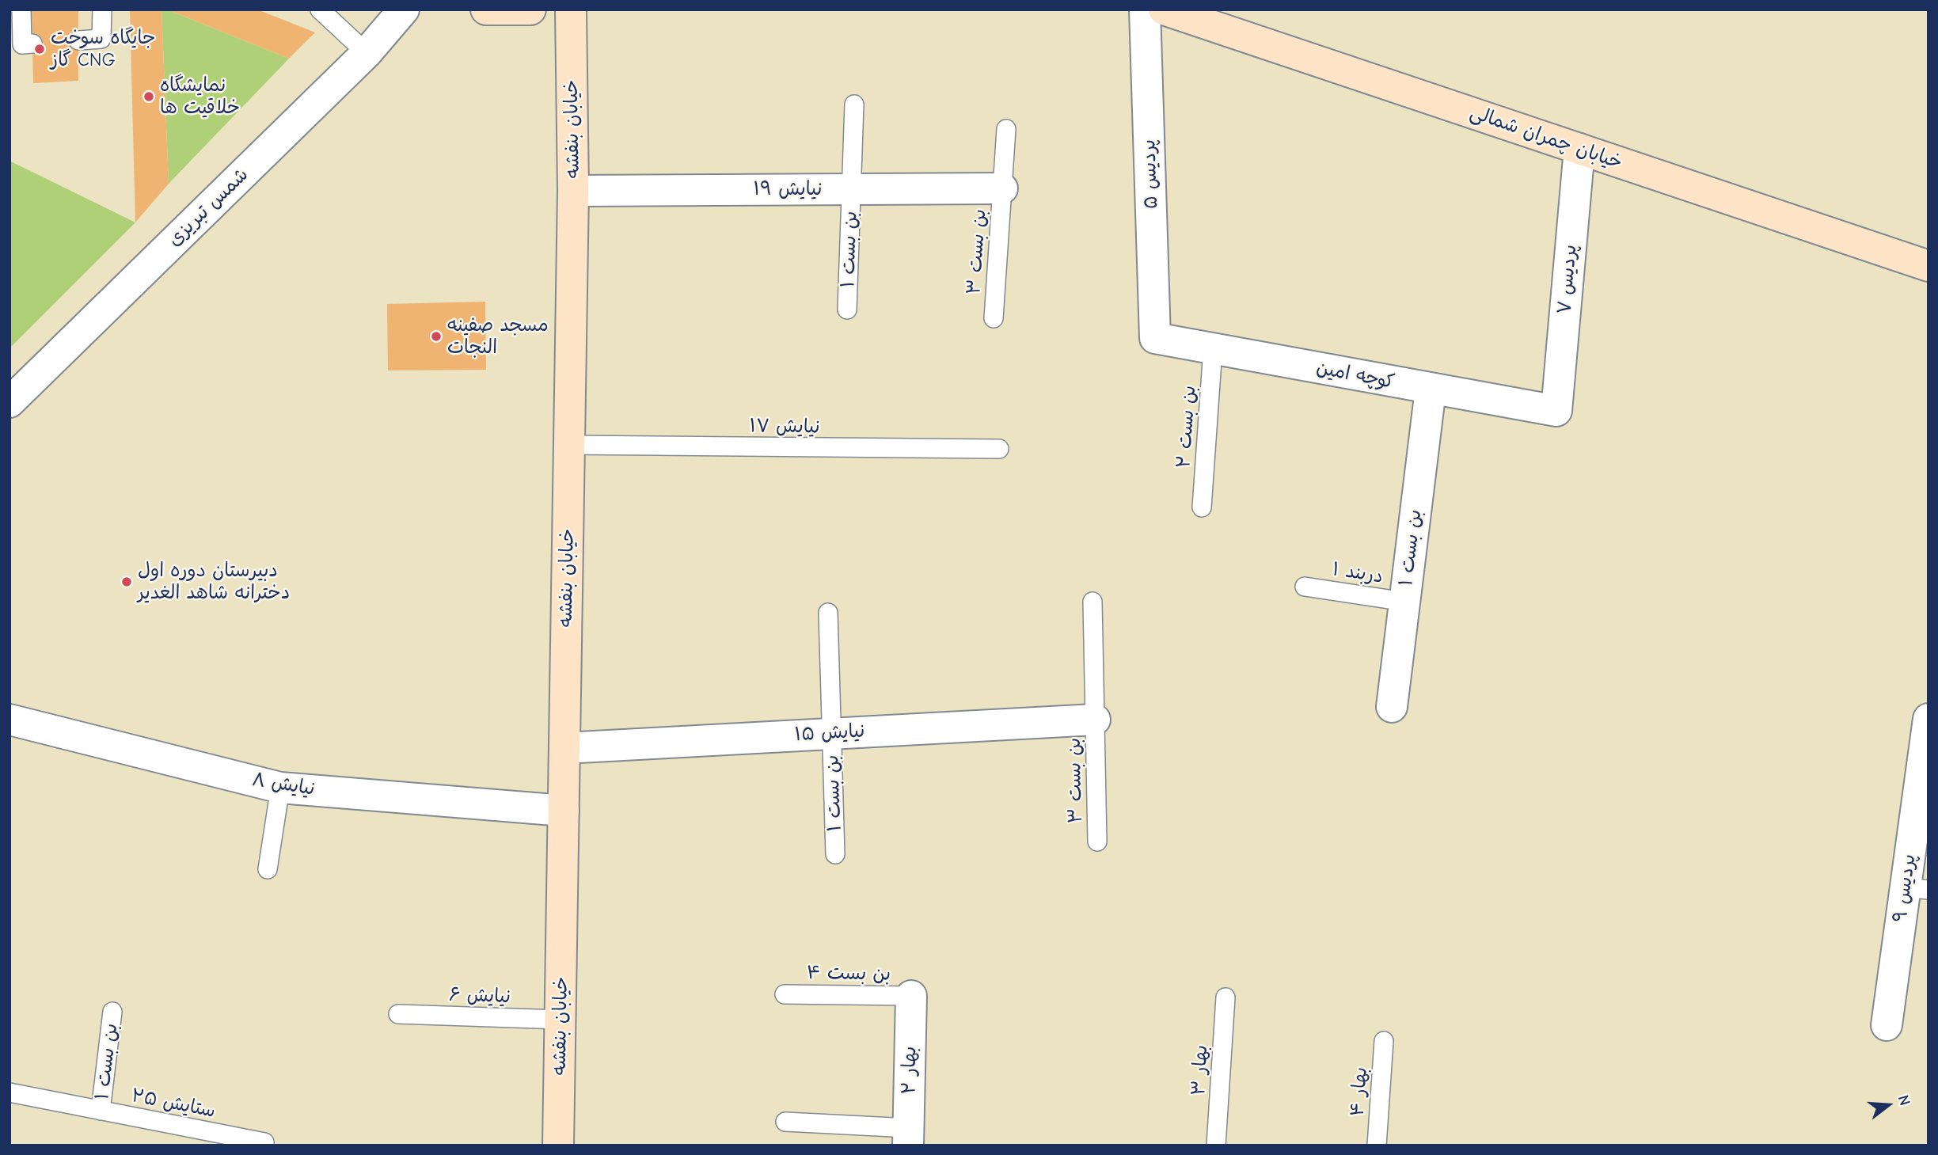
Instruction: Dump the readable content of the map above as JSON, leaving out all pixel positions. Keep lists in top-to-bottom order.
{
  "streets": {
    "main road": ["خیابان بنفشه", "خیابان چمران شمالی"],
    "street": [
      "پردیس ۵",
      "نیایش ۱۹",
      "شمس تبریزی",
      "بن بست ۱",
      "پردیس ۷",
      "کوچه امین",
      "نیایش ۱۵",
      "نیایش ۸",
      "پردیس ۹",
      "بهار ۲"
    ],
    "lane": [
      "بن بست ۳",
      "نیایش ۱۷",
      "بن بست ۲",
      "دربند ۱",
      "بن بست ۴",
      "نیایش ۶",
      "بهار ۳",
      "بهار ۴",
      "ستایش ۲۵"
    ]
  },
  "crossings": [
    ["خیابان بنفشه", "نیایش ۱۹"],
    ["خیابان بنفشه", "نیایش ۱۷"],
    ["خیابان بنفشه", "نیایش ۱۵"],
    ["خیابان بنفشه", "نیایش ۸"],
    ["خیابان بنفشه", "نیایش ۶"],
    ["خیابان چمران شمالی", "پردیس ۷"],
    ["پردیس ۵", "کوچه امین"],
    ["نیایش ۱۹", "بن بست ۱"],
    ["نیایش ۱۹", "بن بست ۳"],
    ["بن بست ۱", "کوچه امین"],
    ["بن بست ۱", "دربند ۱"],
    ["بن بست ۱", "نیایش ۱۵"],
    ["بن بست ۱", "ستایش ۲۵"],
    ["بن بست ۳", "نیایش ۱۵"],
    ["پردیس ۷", "کوچه امین"],
    ["کوچه امین", "بن بست ۲"],
    ["بن بست ۴", "بهار ۲"]
  ],
  "places": [
    "جایگاه سوخت گاز CNG",
    "نمایشگاه خلاقیت ها",
    "مسجد صفینه النجات",
    "دبیرستان دوره اول دخترانه شاهد الغدیر"
  ],
  "north": "right"
}
